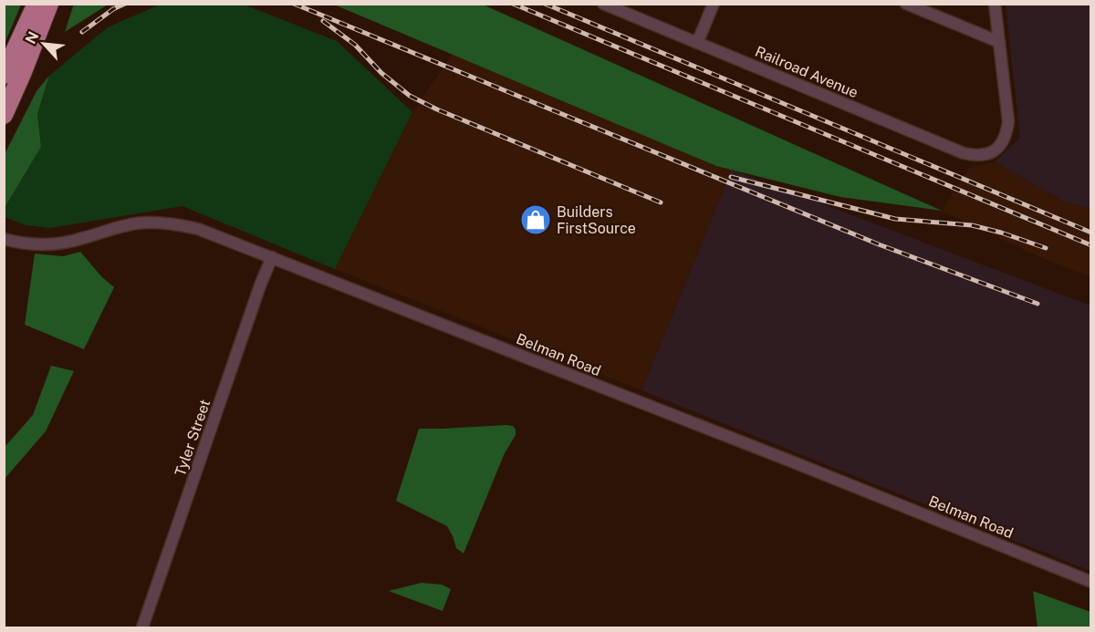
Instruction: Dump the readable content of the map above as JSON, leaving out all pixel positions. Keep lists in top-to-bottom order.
{
  "streets": {
    "street": ["Railroad Avenue", "Belman Road", "Tyler Street"]
  },
  "crossings": [
    ["Belman Road", "Tyler Street"]
  ],
  "places": {
    "shop": ["Builders FirstSource"]
  },
  "north": "top left"
}
